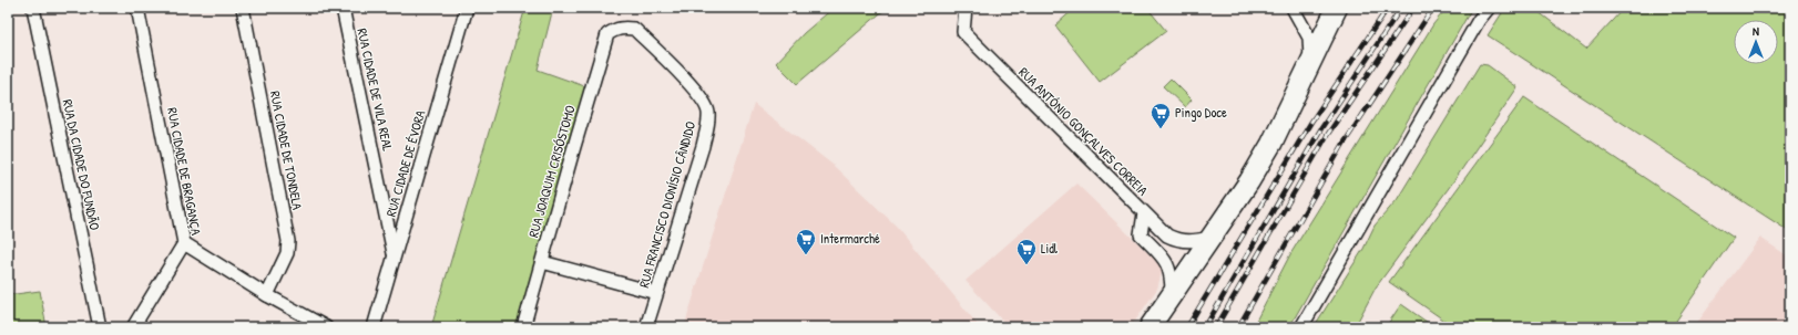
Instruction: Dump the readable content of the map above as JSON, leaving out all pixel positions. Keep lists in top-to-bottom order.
{
  "streets": {
    "street": [
      "RUA CIDADE DE VILA REAL",
      "RUA ANTÓNIO GONÇALVES CORREIA",
      "RUA CIDADE DE TONDELA",
      "RUA CIDADE DE ÉVORA",
      "RUA DA CIDADE DO FUNDÃO",
      "RUA CIDADE DE BRAGANÇA",
      "RUA JOAQUIM CRISÓSTOMO",
      "RUA FRANCISCO DIONÍSIO CÂNDIDO"
    ]
  },
  "crossings": [
    ["RUA CIDADE DE VILA REAL", "RUA CIDADE DE ÉVORA"],
    ["RUA JOAQUIM CRISÓSTOMO", "RUA FRANCISCO DIONÍSIO CÂNDIDO"]
  ],
  "places": {
    "supermarket": ["Pingo Doce", "Intermarché", "Lidl"]
  },
  "north": "top"
}
